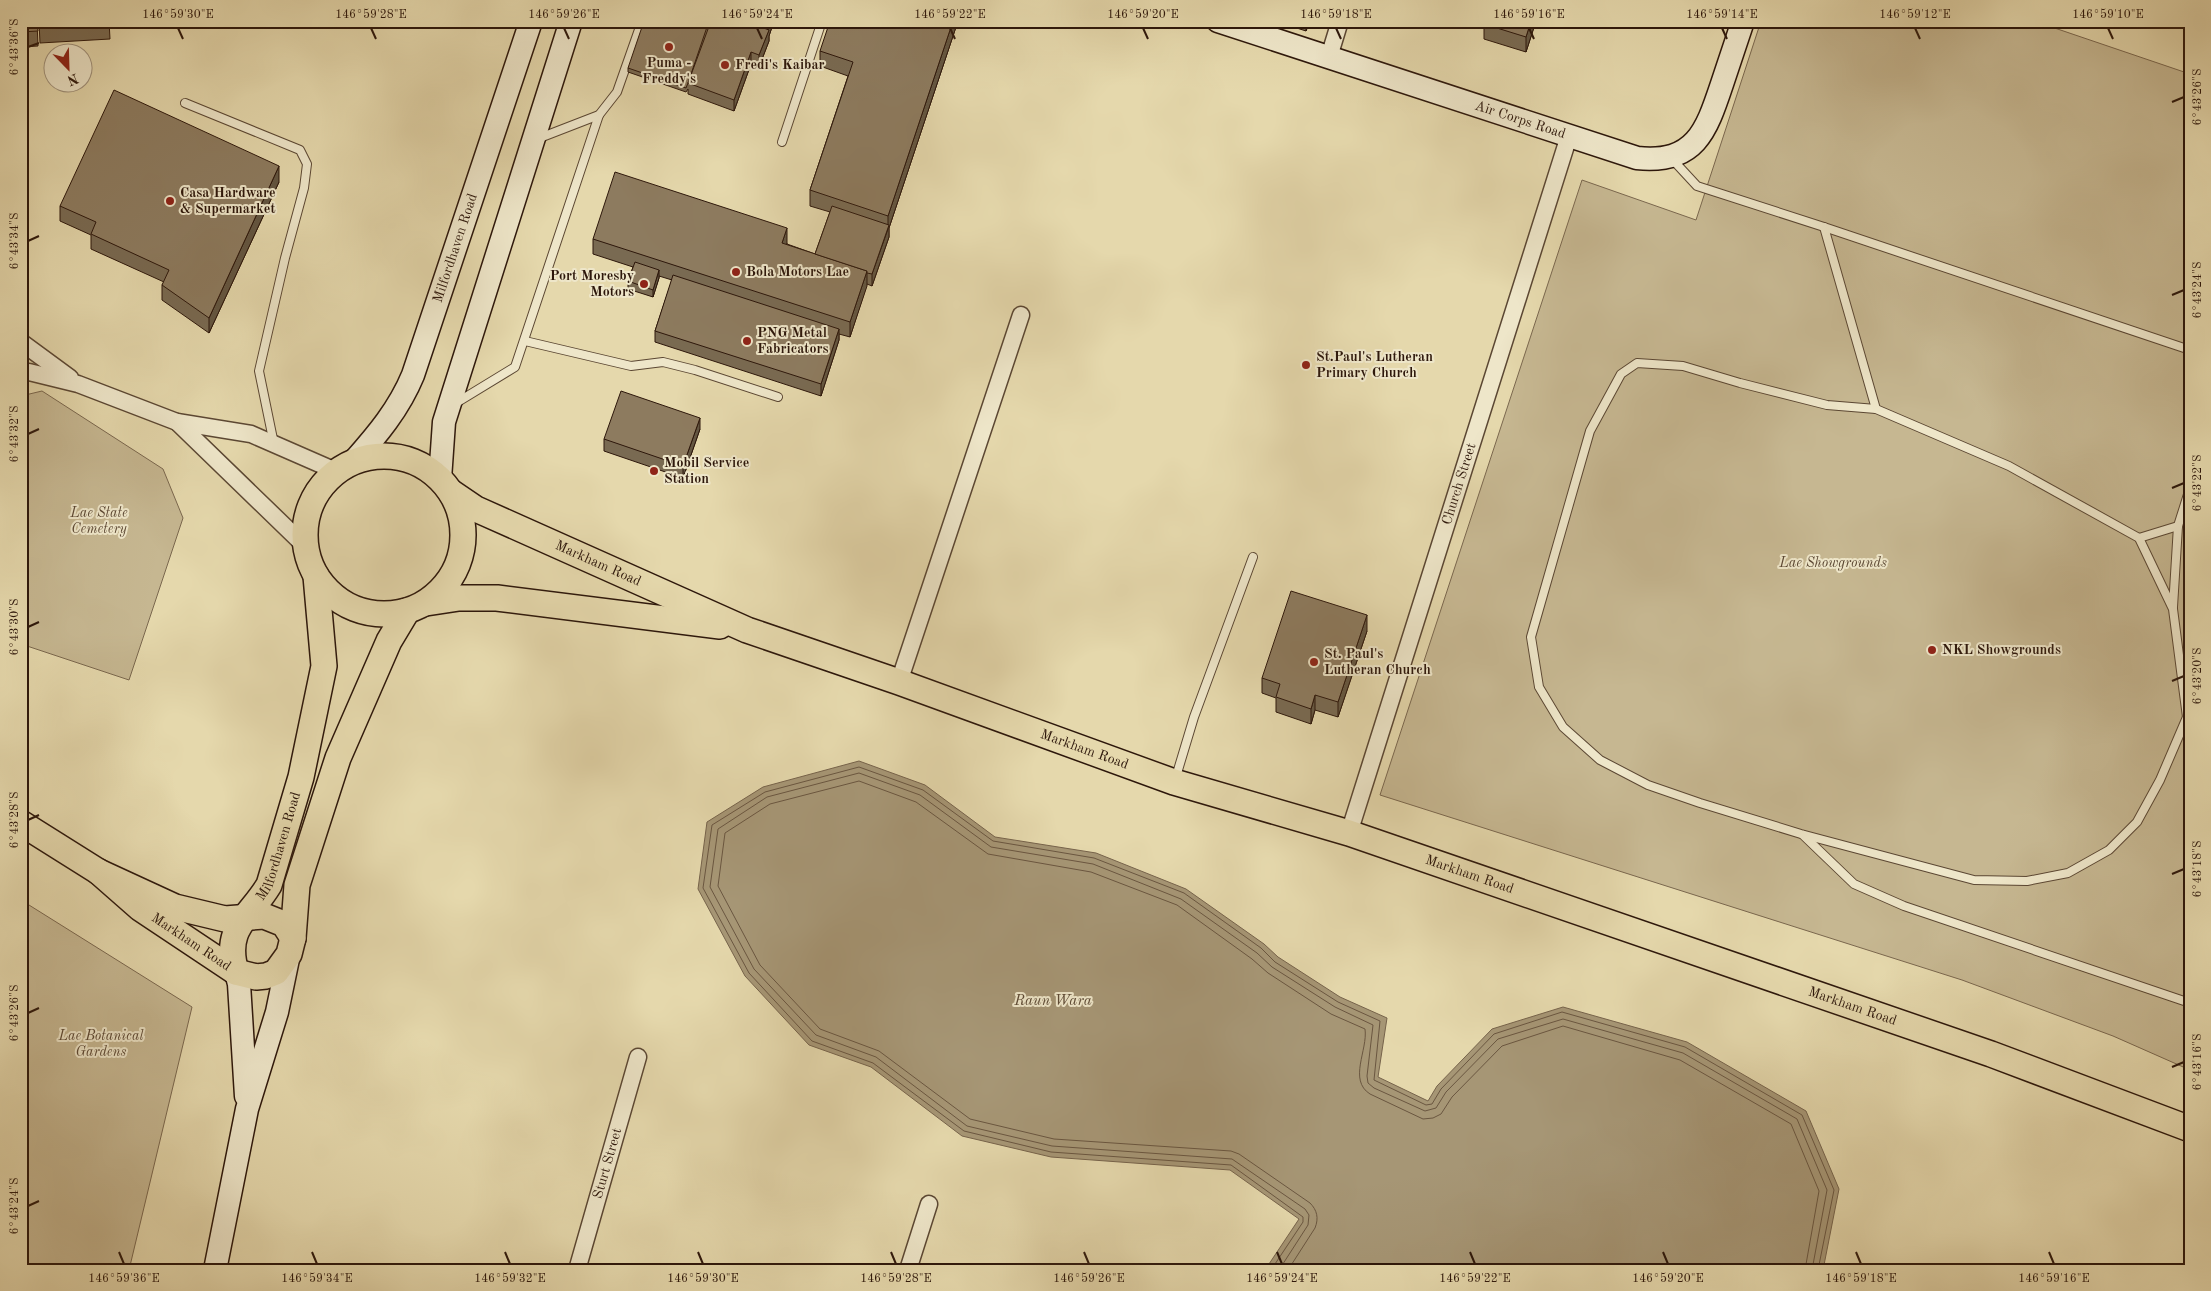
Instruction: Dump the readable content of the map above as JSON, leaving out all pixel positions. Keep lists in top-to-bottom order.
{
  "streets": {
    "main road": ["Air Corps Road", "Milfordhaven Road", "Markham Road"],
    "street": ["Church Street", "Sturt Street"]
  },
  "crossings": [
    ["Air Corps Road", "Church Street"],
    ["Milfordhaven Road", "Markham Road"],
    ["Church Street", "Markham Road"]
  ],
  "water": ["Raun Wara"],
  "parks": ["Lae State Cemetery", "Lae Showgrounds", "Lae Botanical Gardens"],
  "places": [
    "Puma - Freddy's",
    "Fredi's Kaibar",
    "Casa Hardware & Supermarket",
    "Bola Motors Lae",
    "Port Moresby Motors",
    "PNG Metal Fabricators",
    "St.Paul's Lutheran Primary Church",
    "Mobil Service Station",
    "NKL Showgrounds",
    "St. Paul's Lutheran Church"
  ],
  "north": "bottom right",
  "coordinates": [
    "146°59'30\"E",
    "146°59'28\"E",
    "146°59'26\"E",
    "146°59'24\"E",
    "146°59'22\"E",
    "146°59'20\"E",
    "146°59'18\"E",
    "146°59'16\"E",
    "146°59'14\"E",
    "146°59'12\"E",
    "146°59'10\"E",
    "6°43'36\"S",
    "6°43'26\"S",
    "6°43'34\"S",
    "6°43'24\"S",
    "6°43'32\"S",
    "6°43'22\"S",
    "6°43'30\"S",
    "6°43'20\"S",
    "6°43'28\"S",
    "6°43'18\"S",
    "6°43'16\"S",
    "146°59'36\"E",
    "146°59'34\"E",
    "146°59'32\"E"
  ]
}
